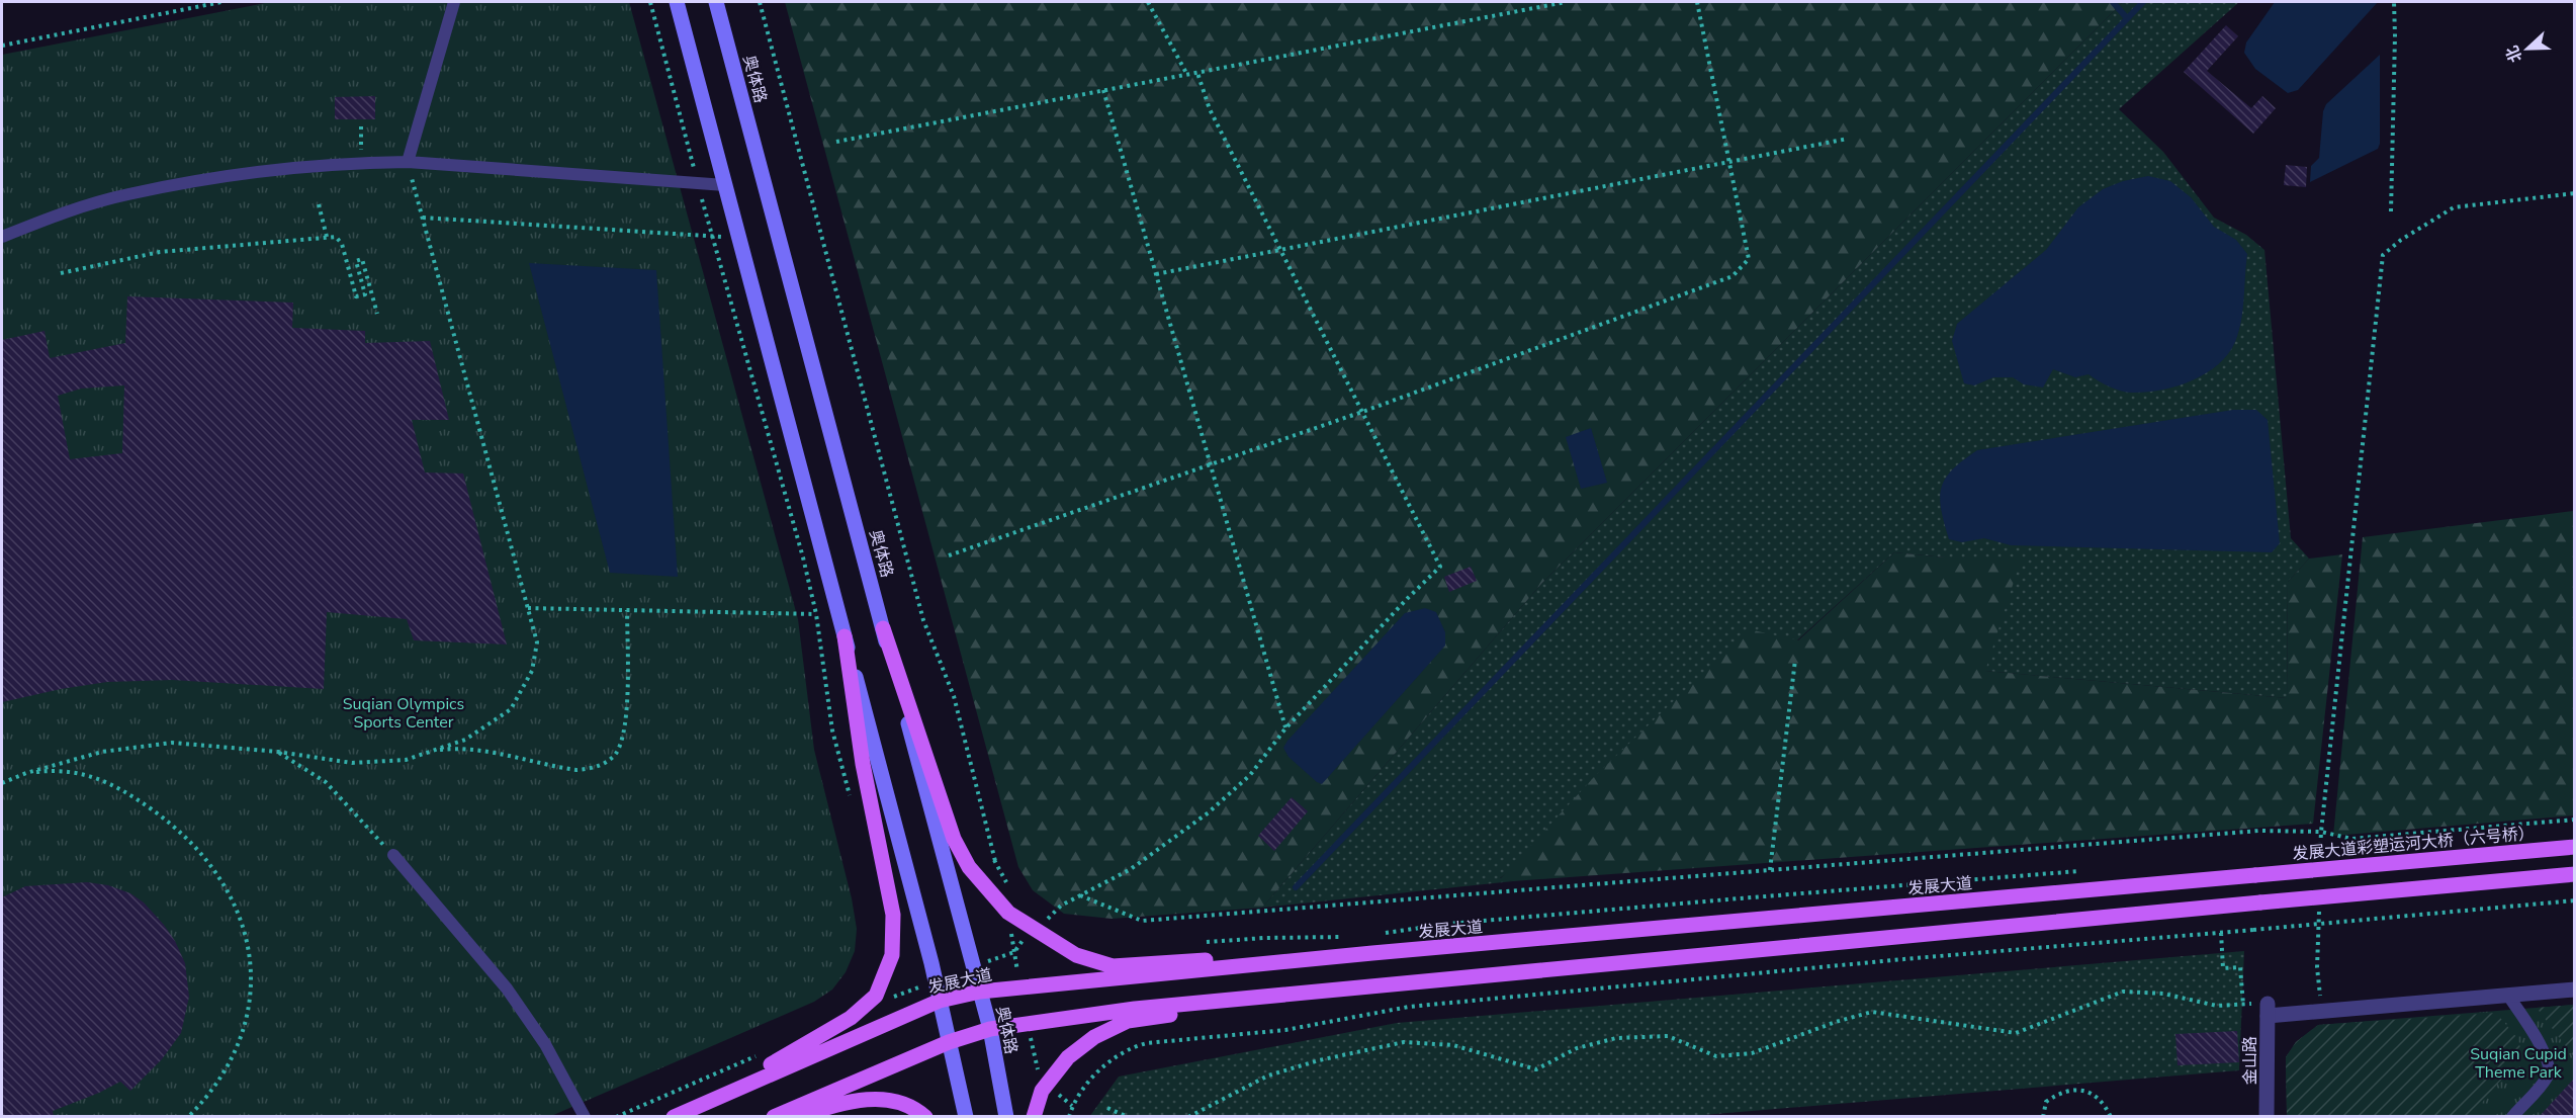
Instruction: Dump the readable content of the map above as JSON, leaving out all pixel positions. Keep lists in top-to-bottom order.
{
  "streets": {
    "main road": ["奥体路", "发展大道彩塑运河大桥（六号桥）", "发展大道"],
    "street": ["金山路"]
  },
  "crossings": [
    ["奥体路", "发展大道"],
    ["发展大道彩塑运河大桥（六号桥）", "发展大道"]
  ],
  "parks": ["Suqian Olympics Sports Center", "Suqian Cupid Theme Park"],
  "north": "left"
}
